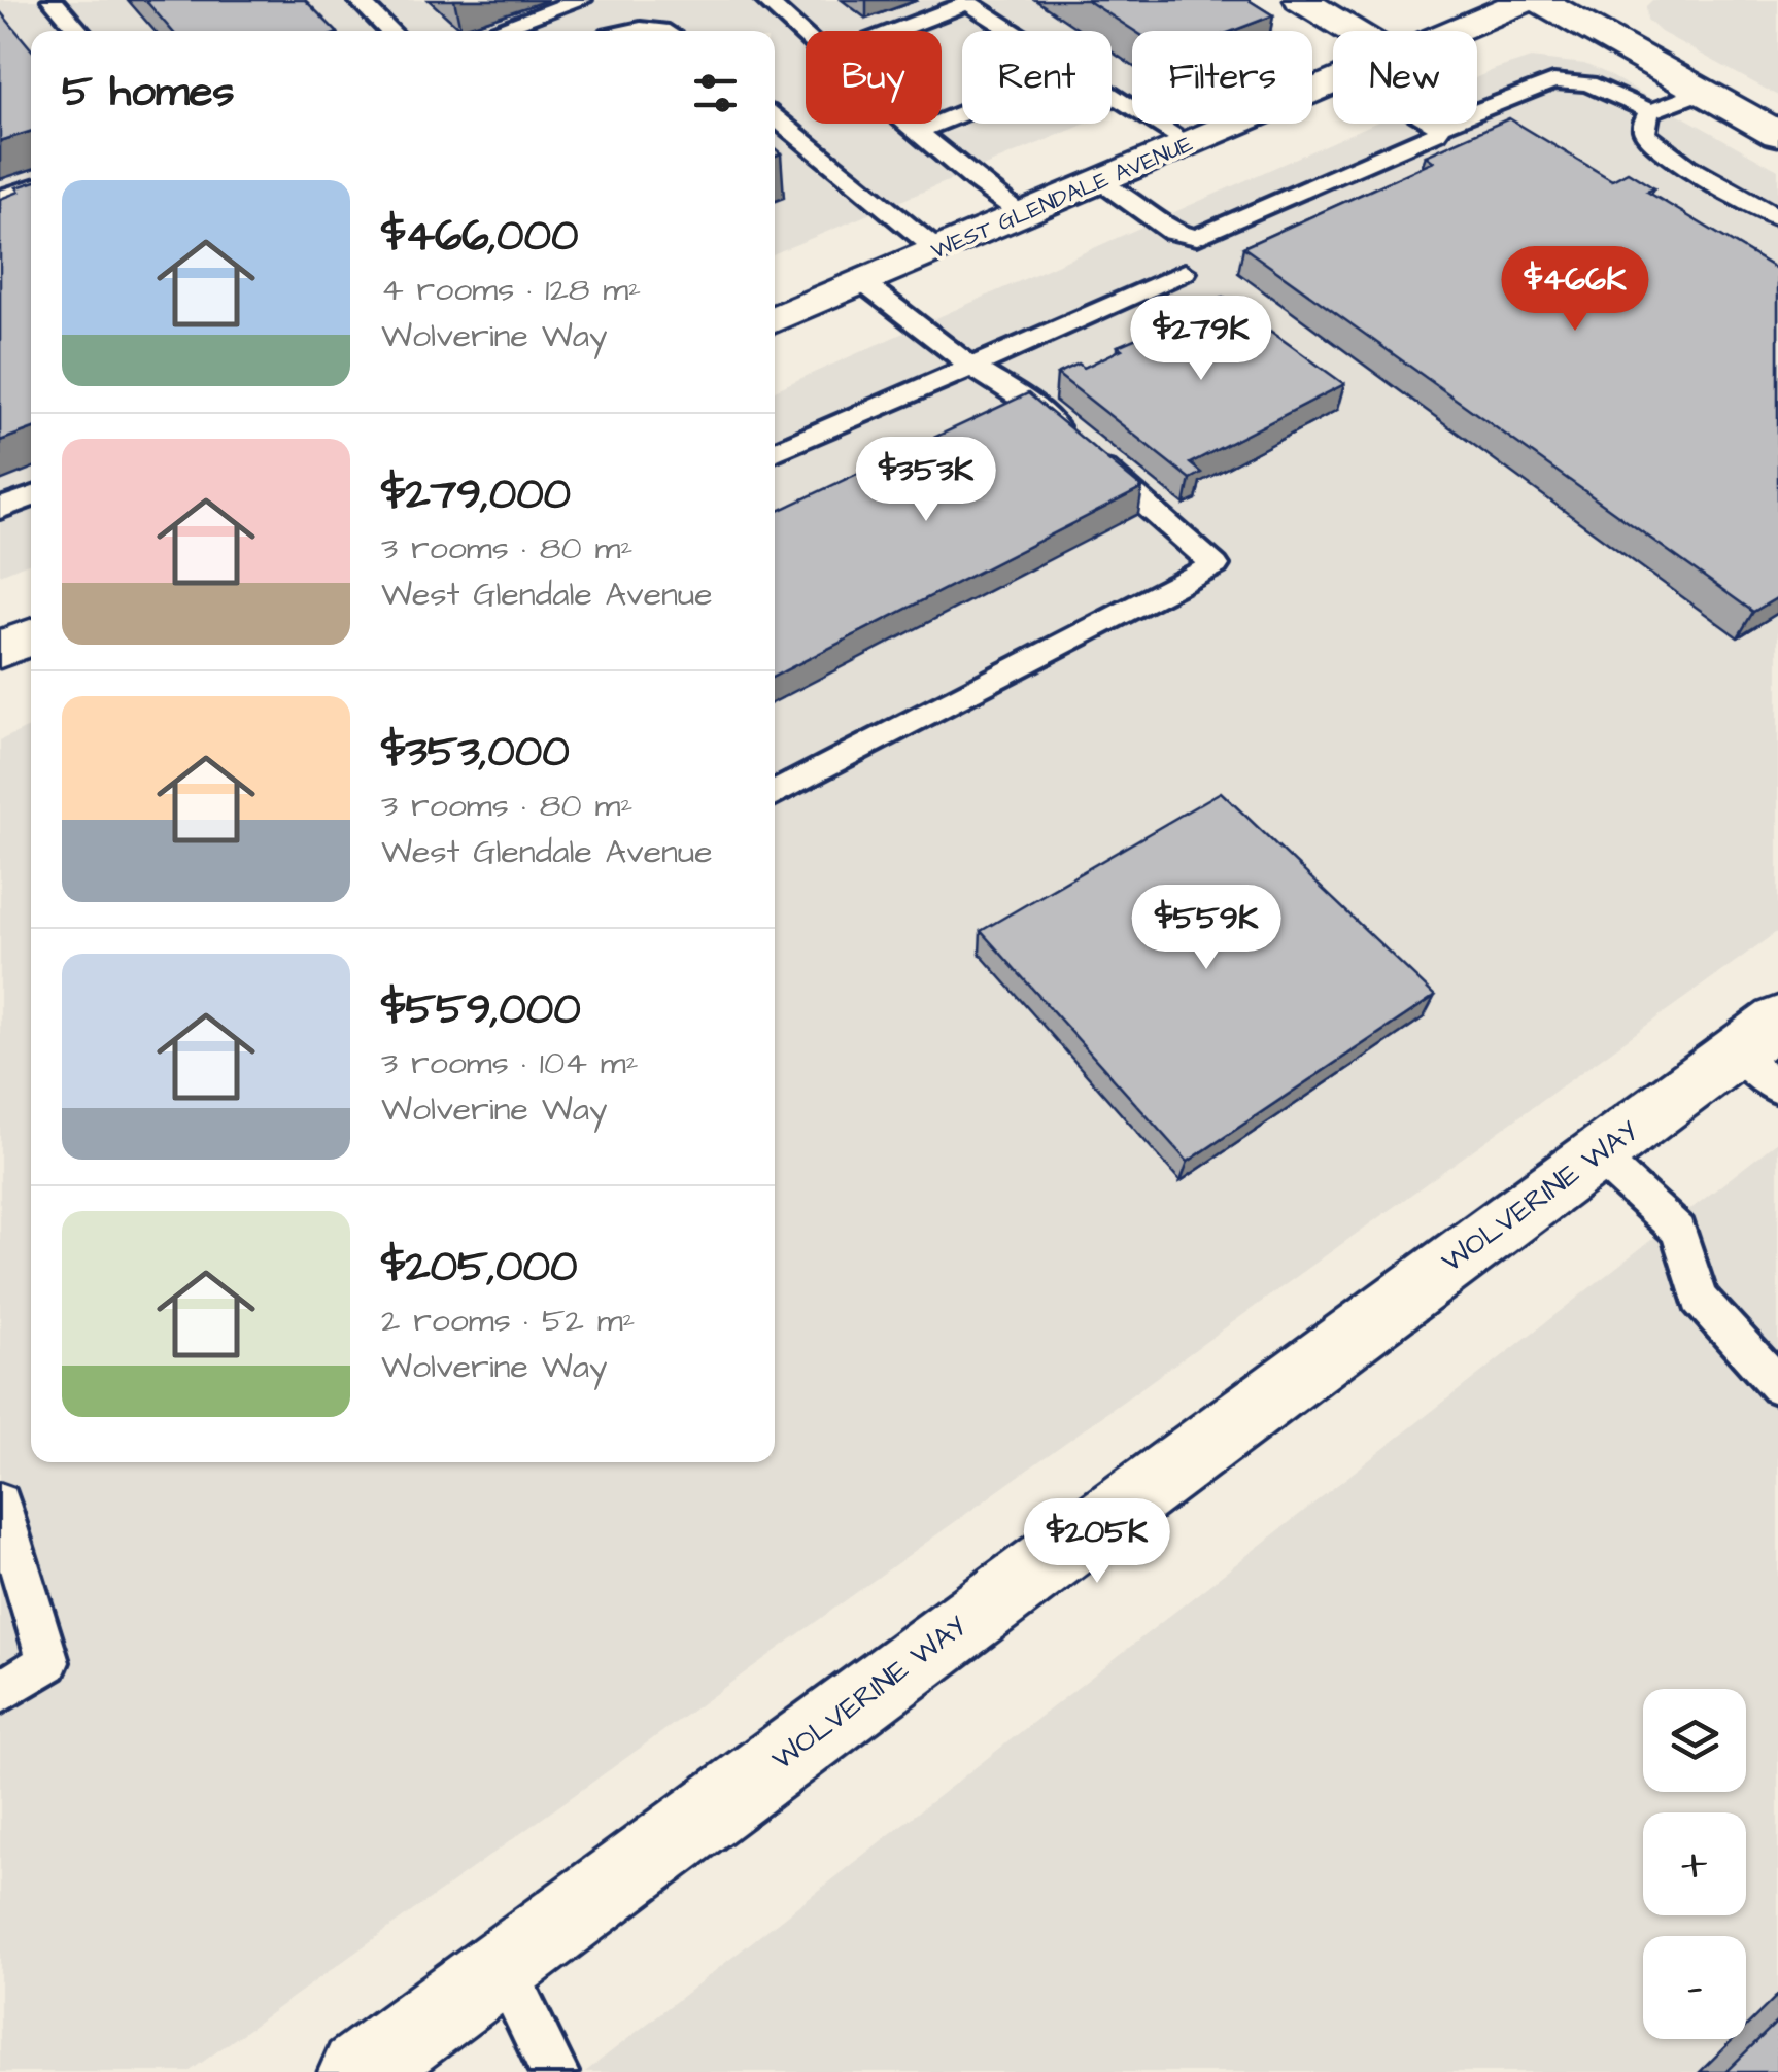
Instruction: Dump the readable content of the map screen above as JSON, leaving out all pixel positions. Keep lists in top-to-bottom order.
{
  "streets": {
    "street": ["WEST GLENDALE AVENUE", "WOLVERINE WAY"]
  },
  "page": {
    "chip": [
      "Buy",
      "Rent",
      "Filters",
      "New"
    ],
    "heading": "5 homes",
    "list": [
      {
        "name": "$466,000",
        "note": "4 rooms · 128 m² · Wolverine Way"
      },
      {
        "name": "$279,000",
        "note": "3 rooms · 80 m² · West Glendale Avenue"
      },
      {
        "name": "$353,000",
        "note": "3 rooms · 80 m² · West Glendale Avenue"
      },
      {
        "name": "$559,000",
        "note": "3 rooms · 104 m² · Wolverine Way"
      },
      {
        "name": "$205,000",
        "note": "2 rooms · 52 m² · Wolverine Way"
      }
    ],
    "price": [
      "$466K",
      "$279K",
      "$353K",
      "$559K",
      "$205K"
    ],
    "map_buttons": ["+", "−"]
  }
}
